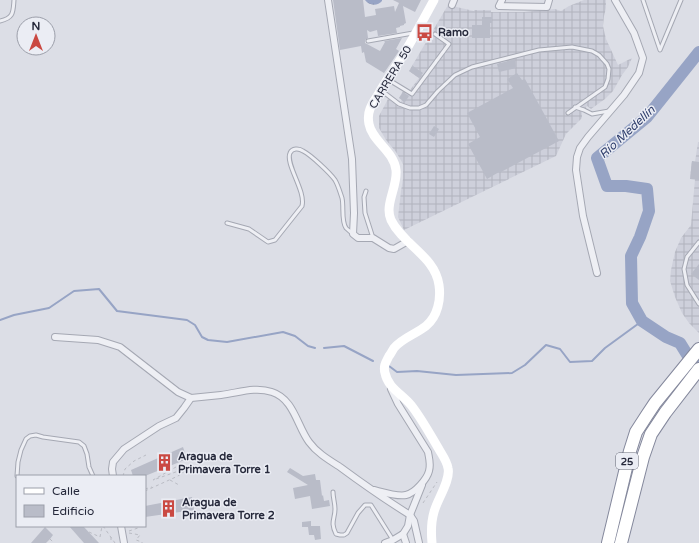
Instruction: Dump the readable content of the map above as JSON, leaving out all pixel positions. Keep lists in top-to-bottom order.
{
  "streets": {
    "highway": ["25"],
    "main road": ["CARRERA 50"]
  },
  "water": ["Río Medellín"],
  "places": {
    "bus stop": ["Ramo"],
    "building": ["Aragua de Primavera Torre 1", "Aragua de Primavera Torre 2"]
  },
  "legend": ["Calle", "Edificio"],
  "north": "top"
}
